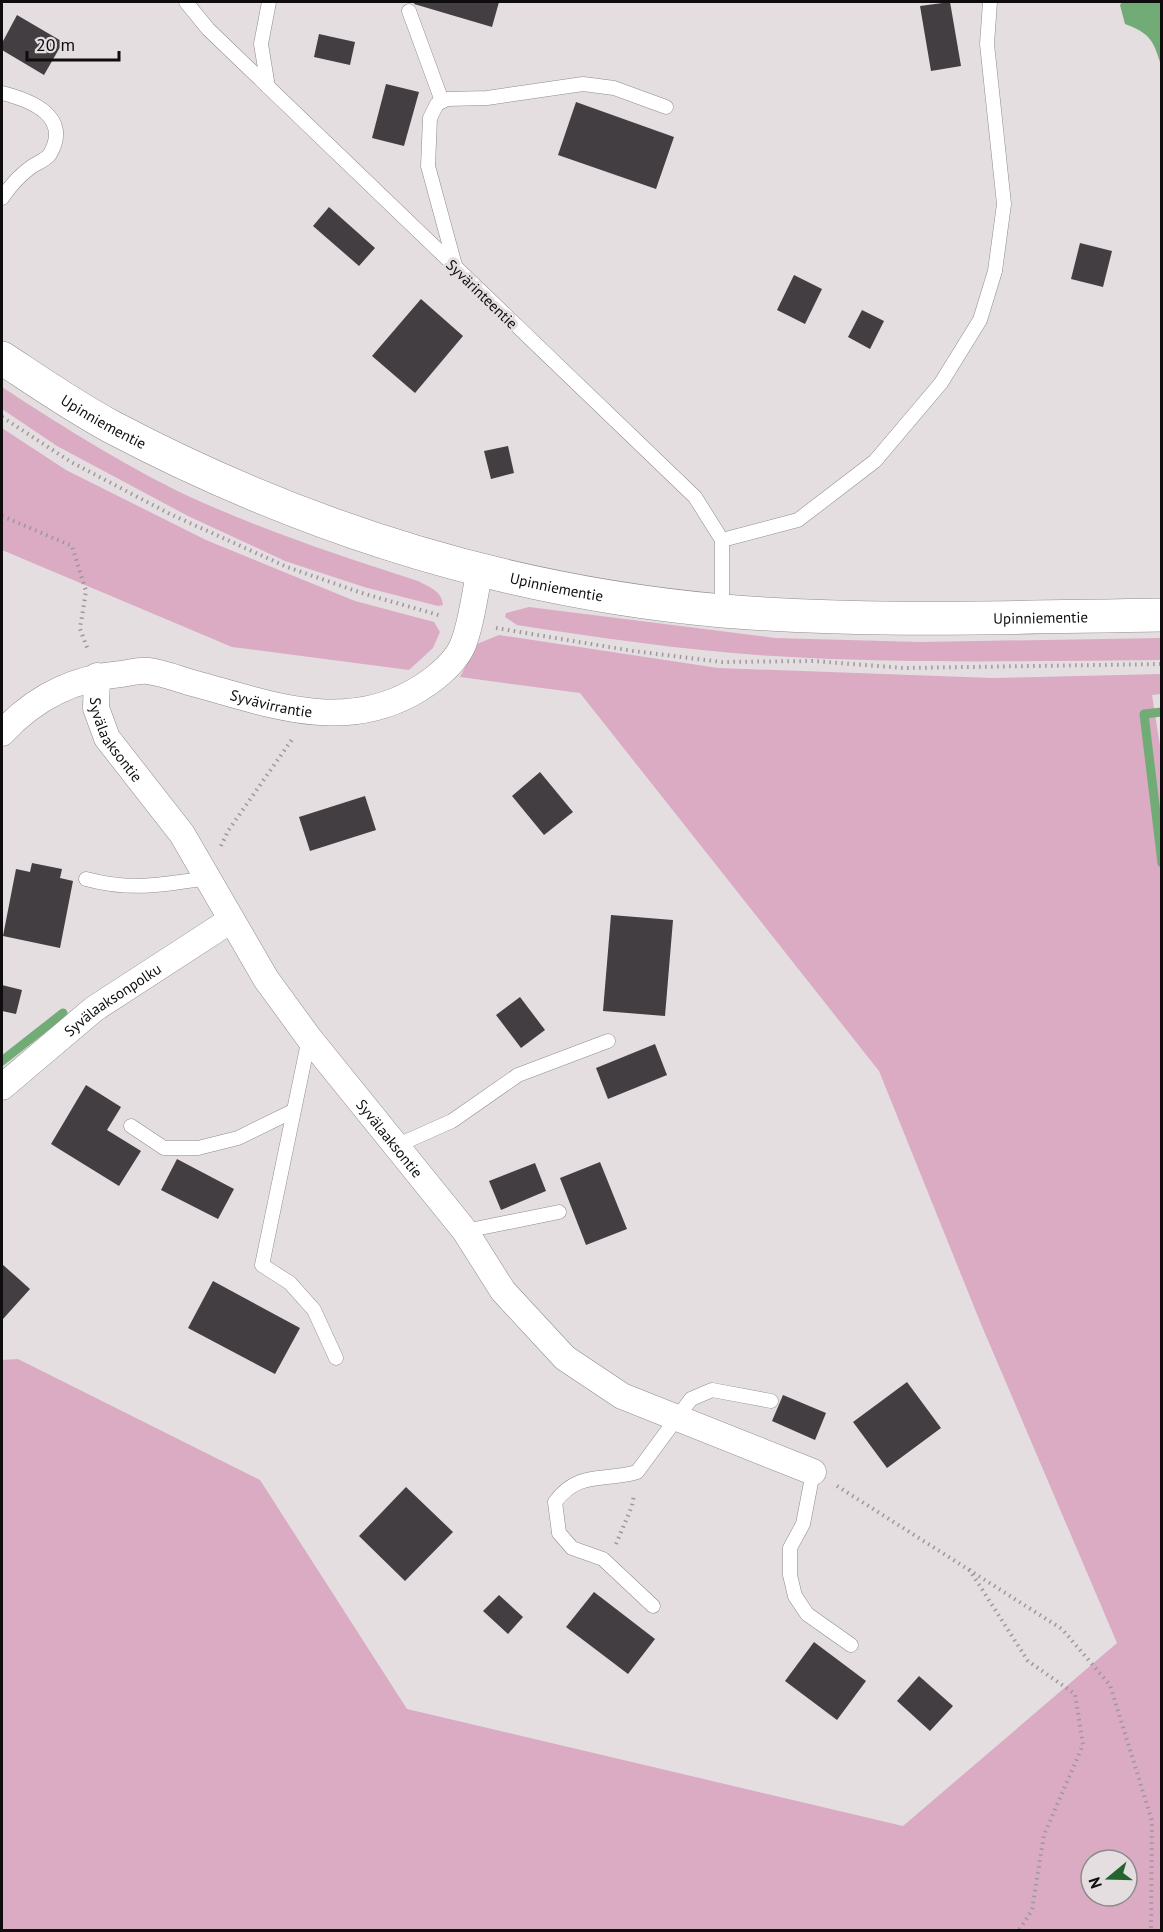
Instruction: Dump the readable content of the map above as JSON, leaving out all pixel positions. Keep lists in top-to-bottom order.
{
  "streets": {
    "main road": ["Upinniementie"],
    "street": ["Syvävirrantie", "Syvälaaksontie", "Syvälaaksonpolku"],
    "lane": ["Syvärinteentie"]
  },
  "crossings": [
    ["Upinniementie", "Syvävirrantie"],
    ["Syvävirrantie", "Syvälaaksontie"],
    ["Syvälaaksontie", "Syvälaaksonpolku"]
  ],
  "scale_bar": "20 m",
  "north": "left"
}
